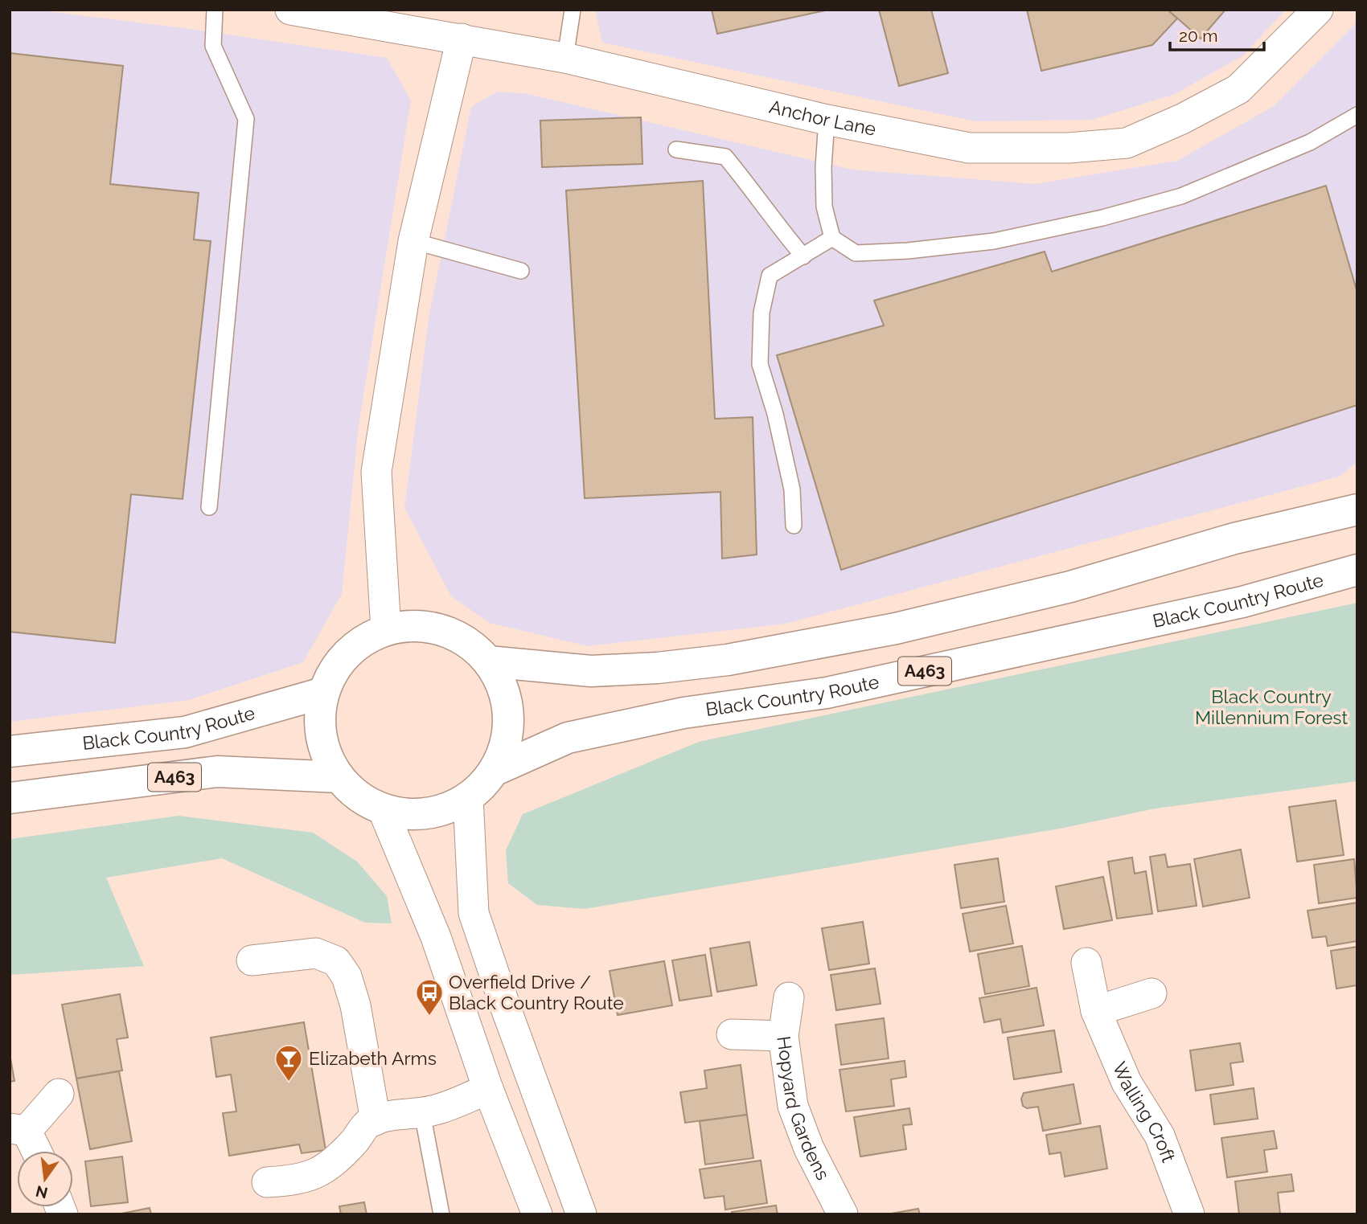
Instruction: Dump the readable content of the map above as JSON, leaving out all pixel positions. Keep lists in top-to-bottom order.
{
  "streets": {
    "highway": ["Black Country Route", "A463"],
    "street": ["Anchor Lane", "Hopyard Gardens", "Walling Croft"]
  },
  "crossings": [
    ["Black Country Route", "A463"]
  ],
  "parks": ["Black Country Millennium Forest"],
  "places": {
    "bus stop": ["Overfield Drive / Black Country Route"],
    "bar": ["Elizabeth Arms"]
  },
  "scale_bar": "20 m",
  "north": "bottom"
}
